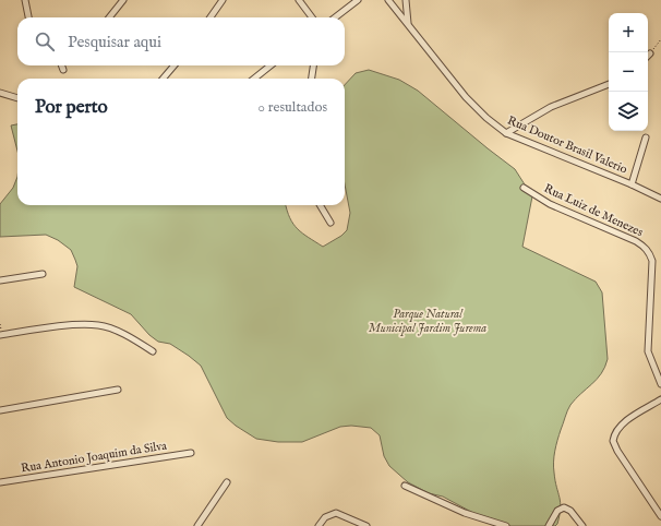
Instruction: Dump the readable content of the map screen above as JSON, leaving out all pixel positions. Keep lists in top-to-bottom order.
{
  "streets": {
    "street": ["Rua Doutor Brasil Valerio", "Rua Luiz de Menezes", "Rua Antonio Joaquim da Silva"]
  },
  "parks": ["Parque Natural Municipal Jardim Jurema"],
  "page": {
    "map_buttons": ["+", "−"],
    "search": "Pesquisar aqui",
    "heading": ["Por perto", "0 resultados"]
  }
}
